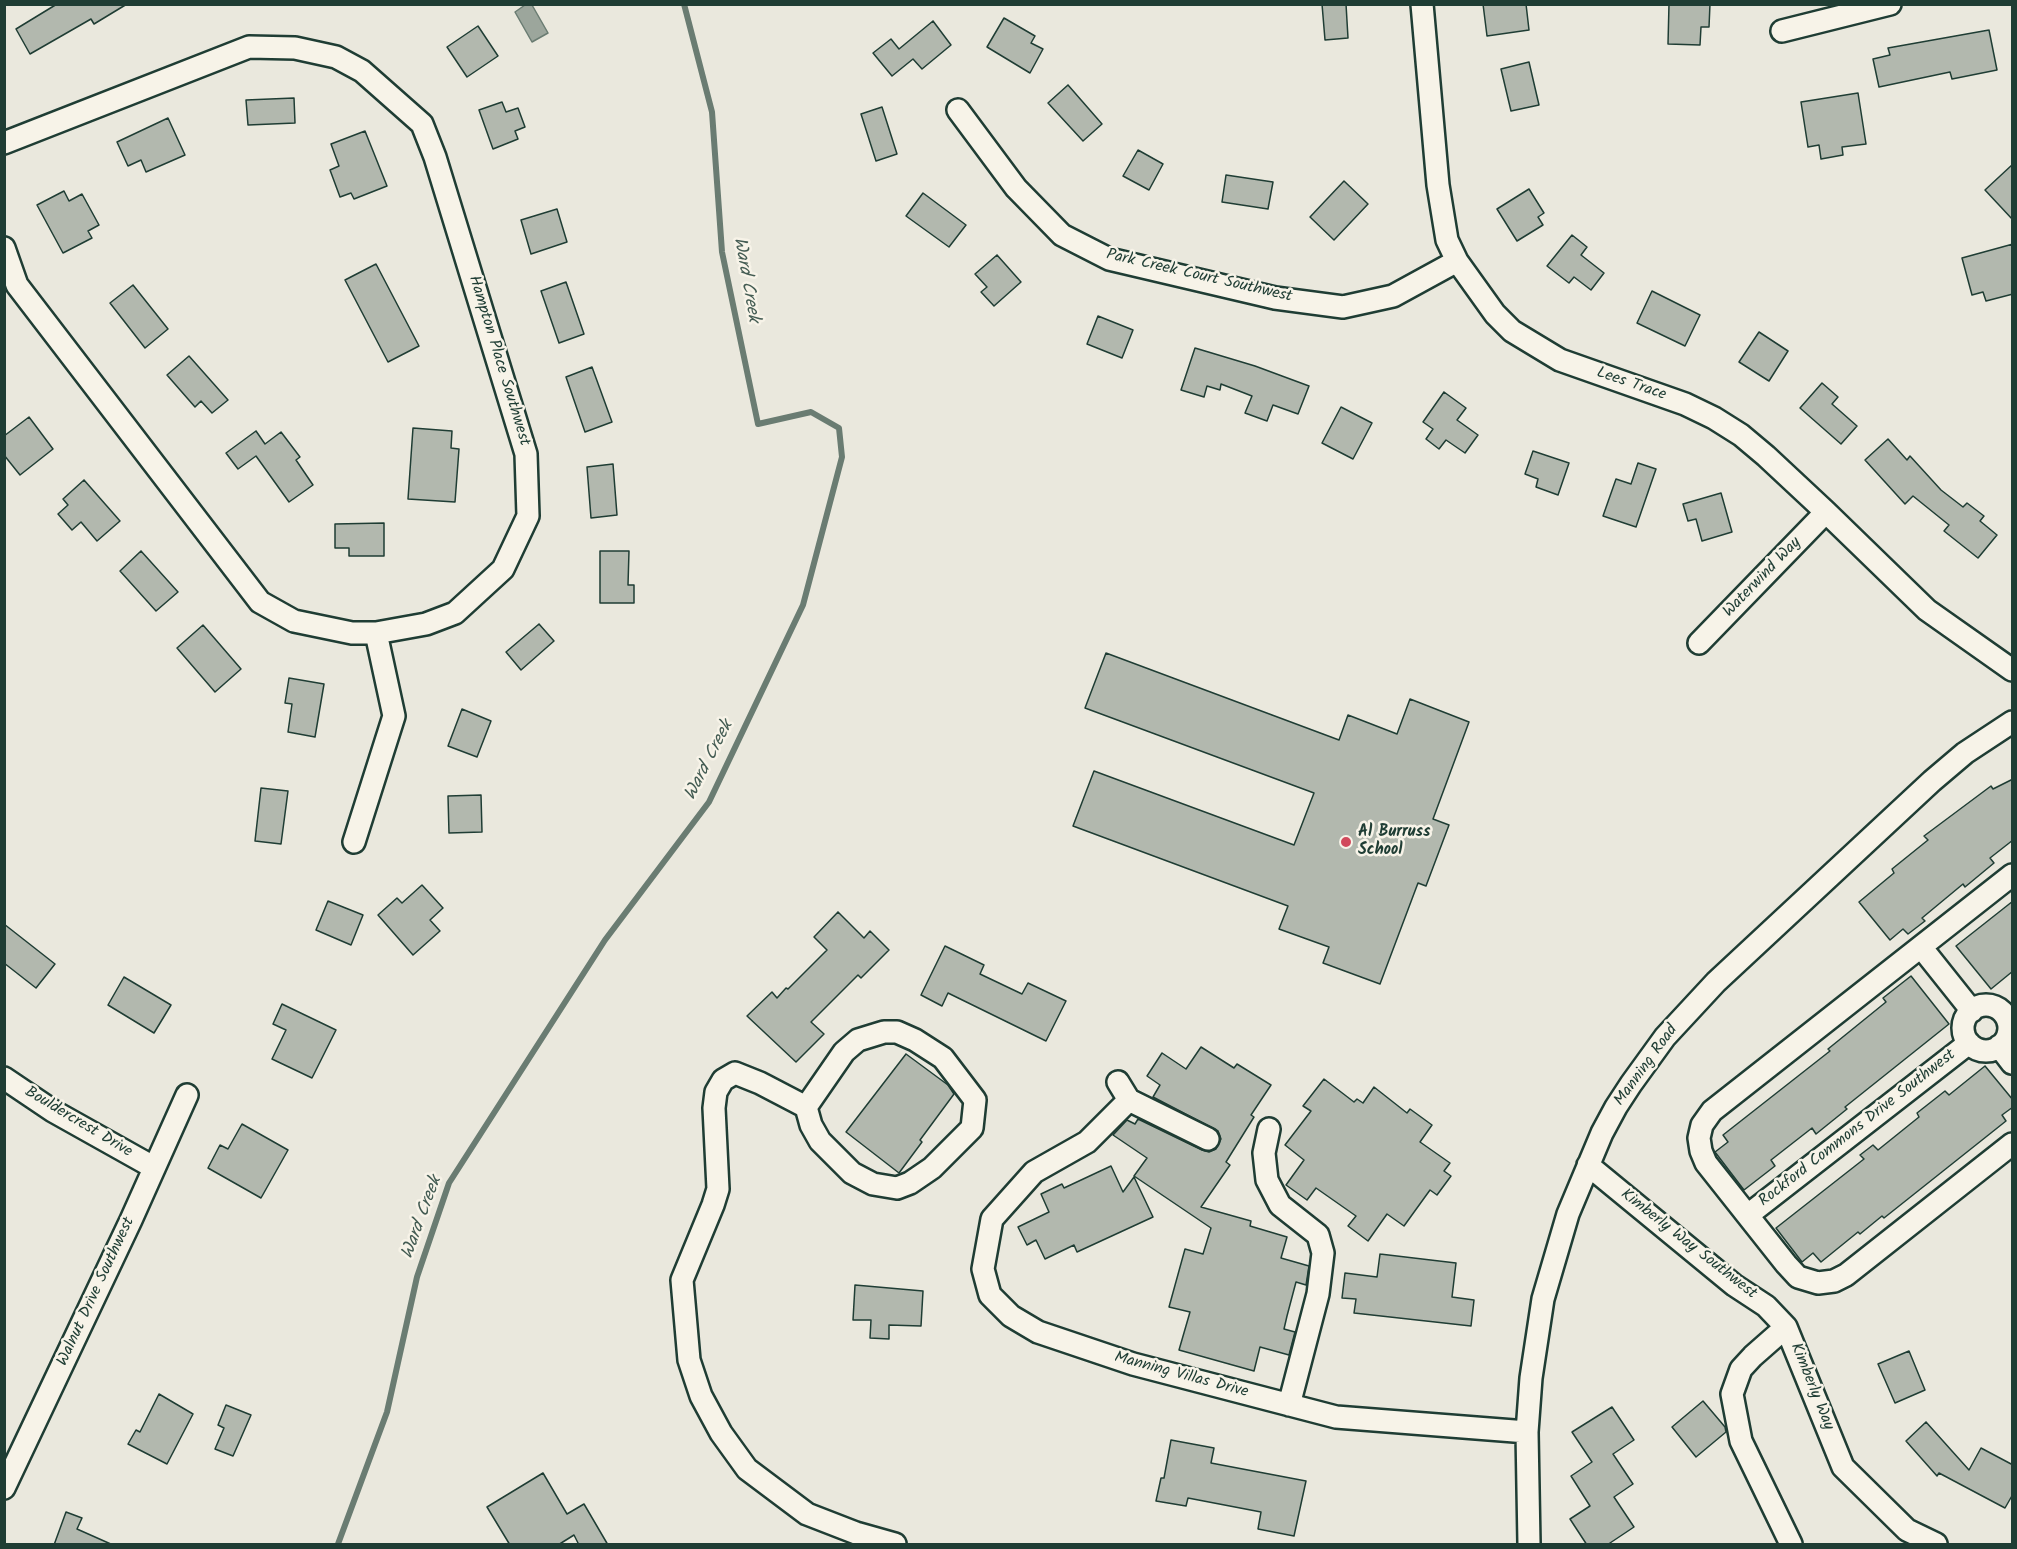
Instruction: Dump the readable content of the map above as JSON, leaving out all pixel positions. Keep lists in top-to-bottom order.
{
  "streets": {
    "street": [
      "Park Creek Court Southwest",
      "Hampton Place Southwest",
      "Lees Trace",
      "Waterwind Way",
      "Manning Road",
      "Bouldercrest Drive",
      "Rockford Commons Drive Southwest",
      "Kimberly Way Southwest",
      "Walnut Drive Southwest",
      "Manning Villas Drive",
      "Kimberly Way"
    ]
  },
  "crossings": [
    ["Park Creek Court Southwest", "Lees Trace"],
    ["Lees Trace", "Waterwind Way"],
    ["Manning Road", "Kimberly Way Southwest"],
    ["Manning Road", "Manning Villas Drive"],
    ["Bouldercrest Drive", "Walnut Drive Southwest"],
    ["Kimberly Way Southwest", "Kimberly Way"]
  ],
  "water": ["Ward Creek"],
  "places": ["Al Burruss School"]
}
